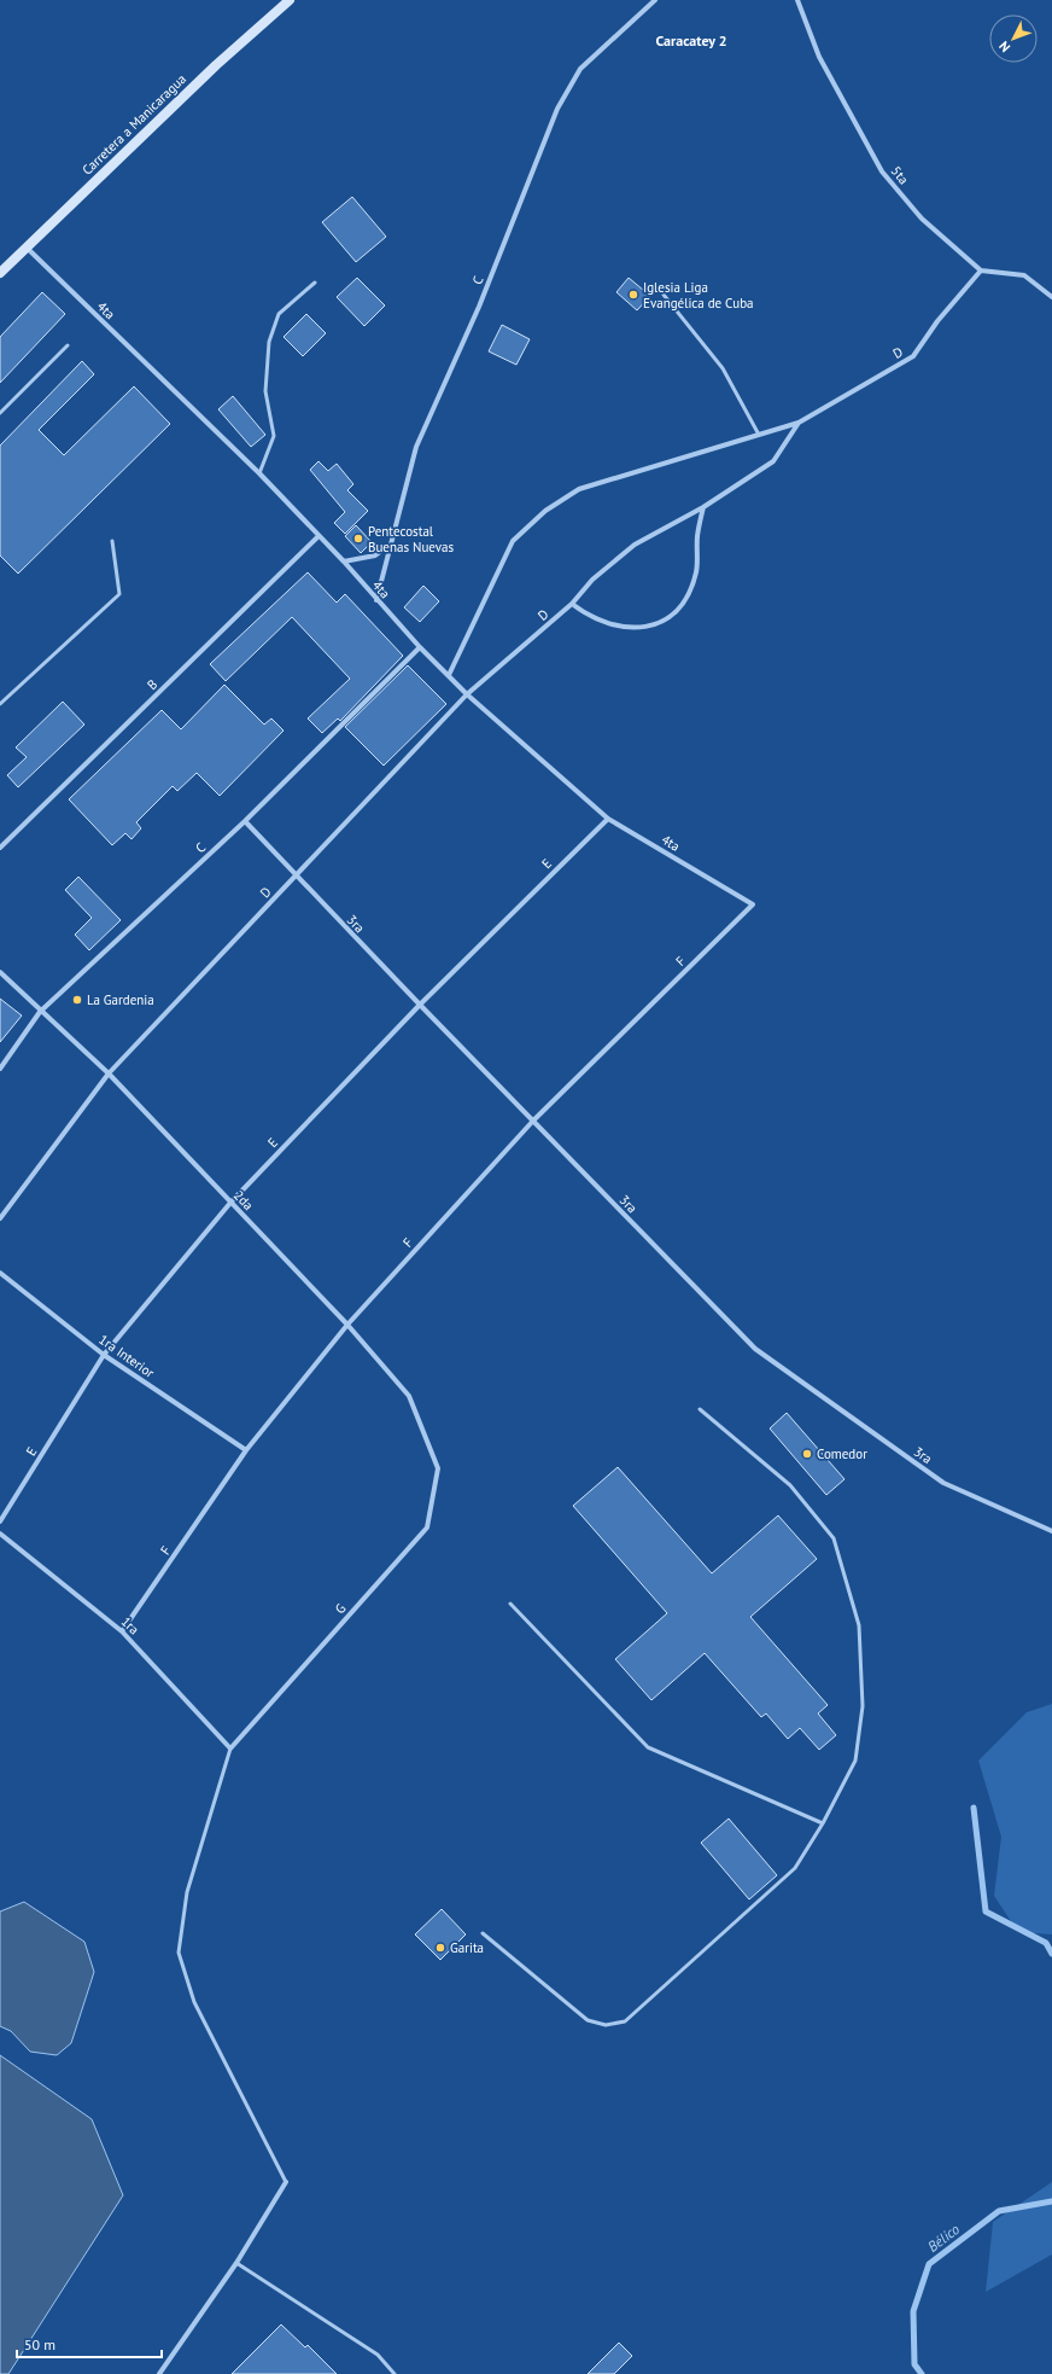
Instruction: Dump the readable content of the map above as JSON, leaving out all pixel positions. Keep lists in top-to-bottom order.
{
  "streets": {
    "main road": ["Carretera a Manicaragua"],
    "street": [
      "5ta",
      "C",
      "4ta",
      "D",
      "B",
      "E",
      "3ra",
      "F",
      "2da",
      "1ra Interior",
      "G",
      "1ra"
    ]
  },
  "crossings": [
    ["Carretera a Manicaragua", "4ta"],
    ["5ta", "D"],
    ["C", "4ta"],
    ["C", "3ra"],
    ["C", "2da"],
    ["4ta", "D"],
    ["4ta", "B"],
    ["4ta", "E"],
    ["4ta", "F"],
    ["D", "3ra"],
    ["D", "2da"],
    ["E", "3ra"],
    ["E", "2da"],
    ["E", "1ra Interior"],
    ["3ra", "F"],
    ["F", "2da"],
    ["F", "1ra Interior"],
    ["F", "1ra"],
    ["2da", "G"],
    ["G", "1ra"]
  ],
  "districts": ["Caracatey 2"],
  "water": ["Bélico"],
  "places": [
    "Iglesia Liga Evangélica de Cuba",
    "Pentecostal Buenas Nuevas",
    "La Gardenia",
    "Comedor",
    "Garita"
  ],
  "scale_bar": "50 m",
  "north": "bottom left"
}
